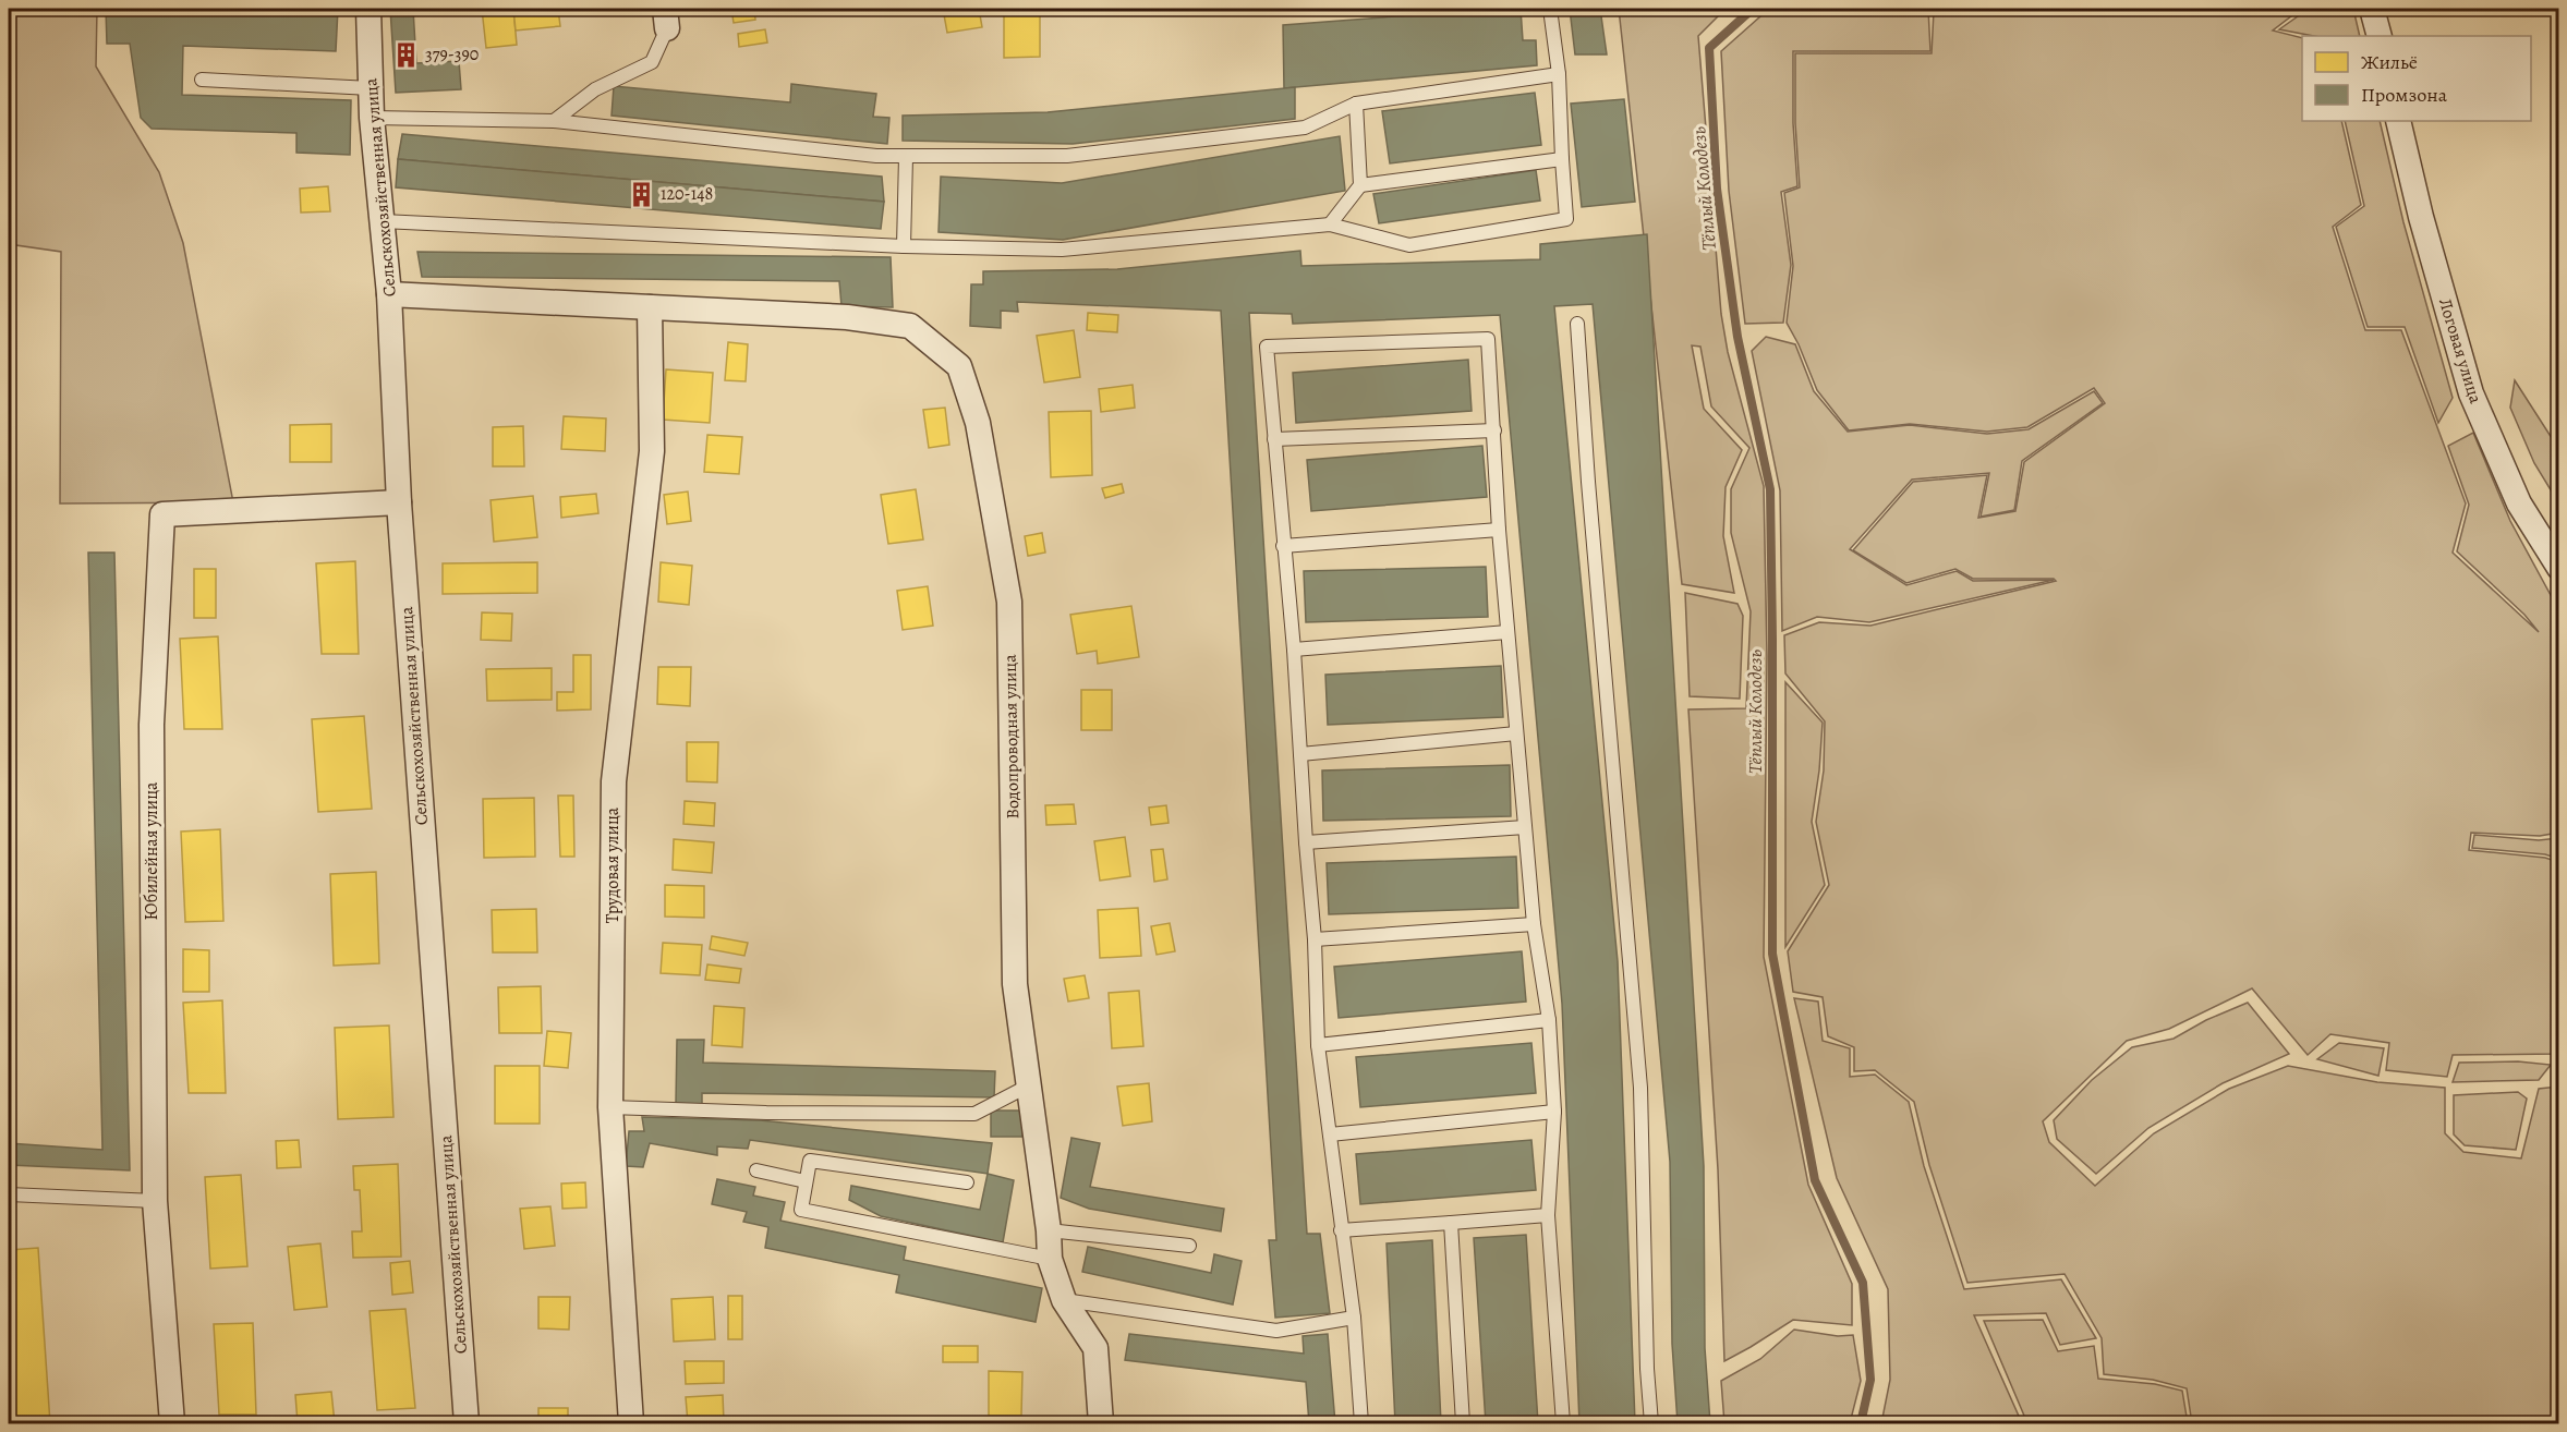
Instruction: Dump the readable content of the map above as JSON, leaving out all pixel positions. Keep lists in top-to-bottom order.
{
  "streets": {
    "street": [
      "Сельскохозяйственная улица",
      "Логовая улица",
      "Водопроводная улица",
      "Юбилейная улица",
      "Трудовая улица"
    ]
  },
  "crossings": [
    ["Сельскохозяйственная улица", "Водопроводная улица"],
    ["Сельскохозяйственная улица", "Юбилейная улица"],
    ["Водопроводная улица", "Трудовая улица"]
  ],
  "water": ["Тёплый Колодезь"],
  "places": {
    "building": ["379-390", "120-148"]
  },
  "legend": ["Жильё", "Промзона"]
}
